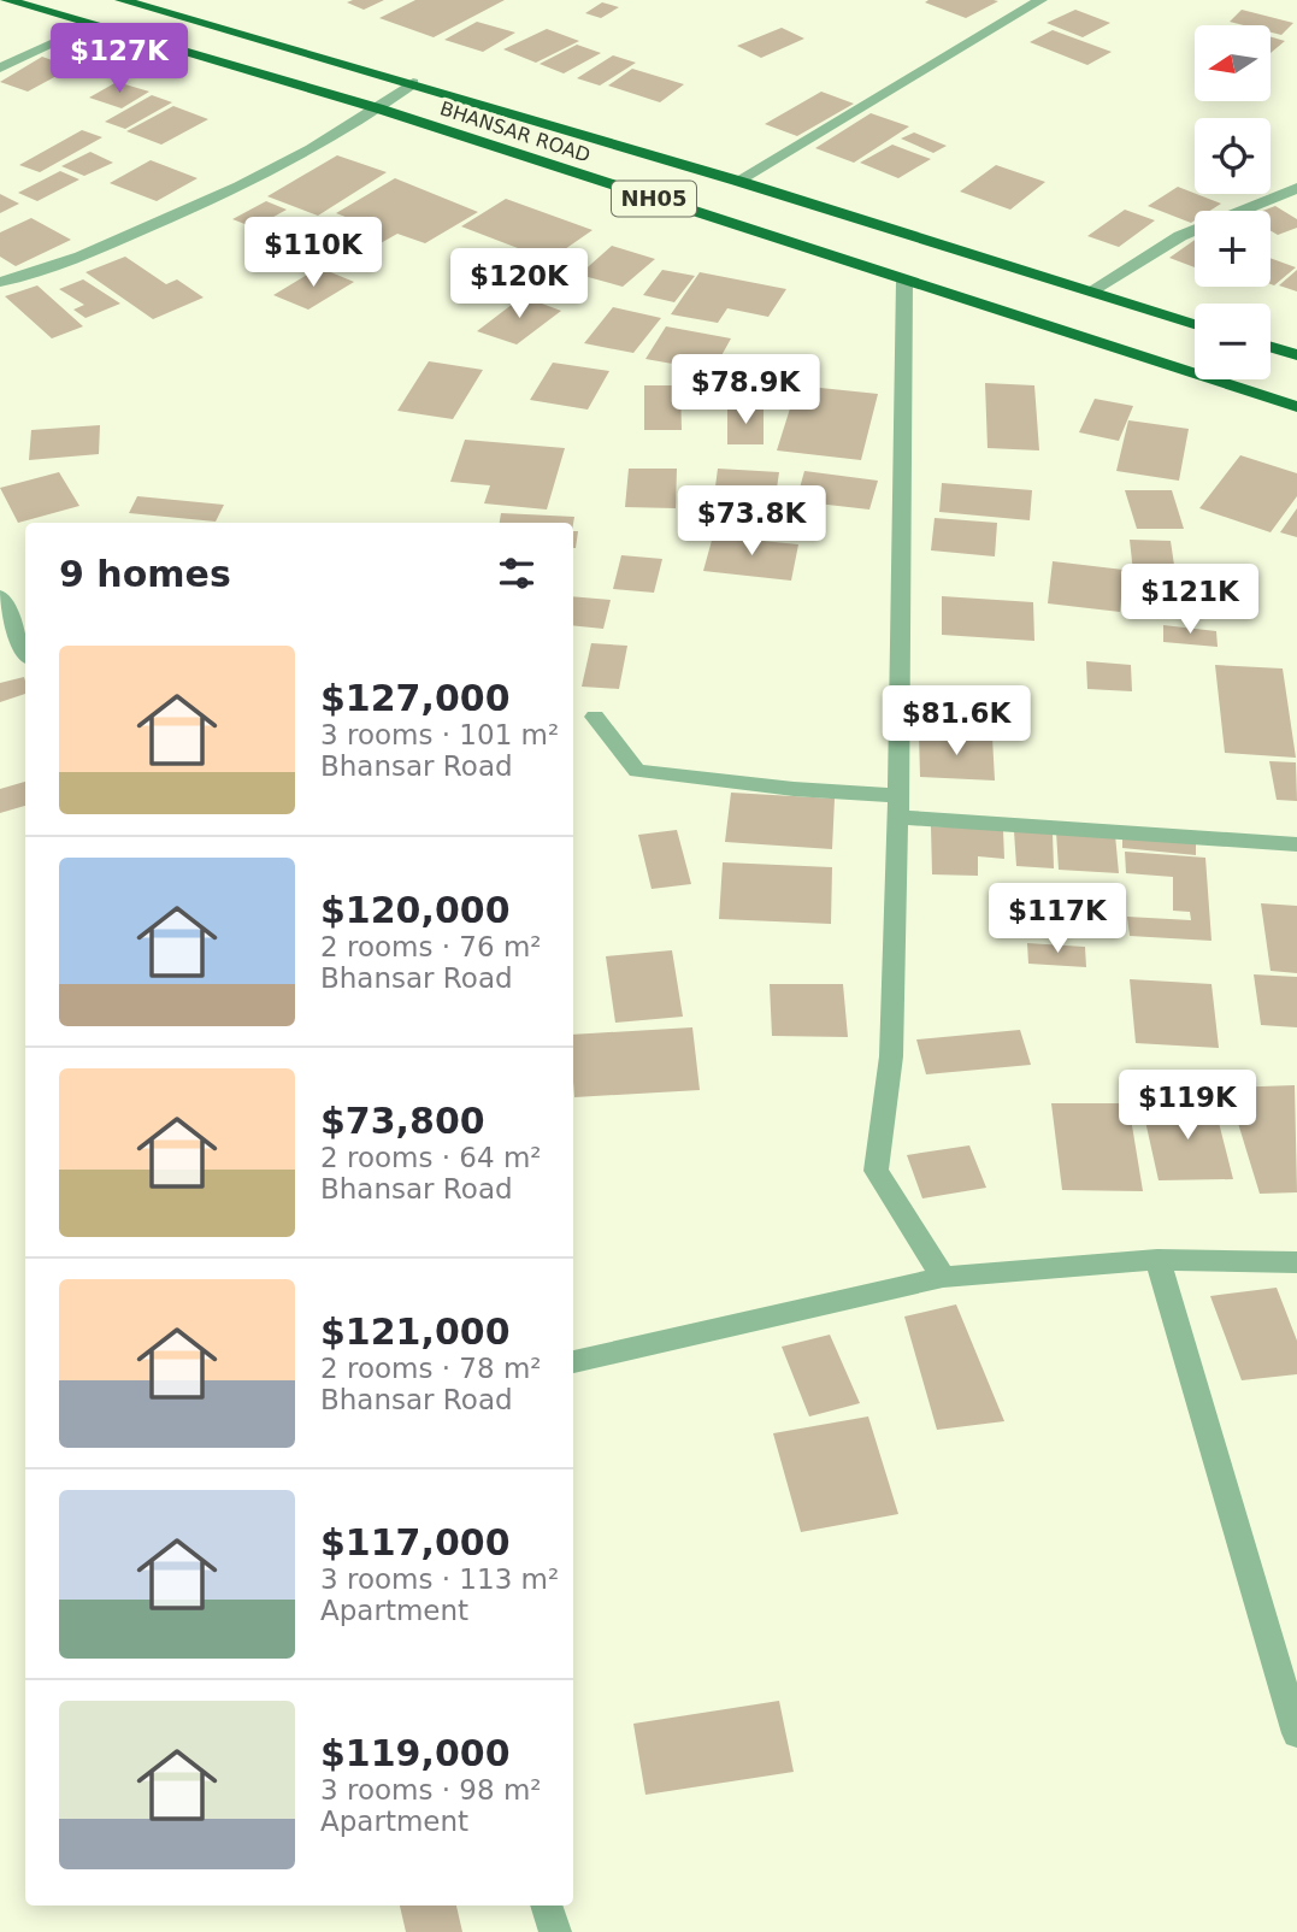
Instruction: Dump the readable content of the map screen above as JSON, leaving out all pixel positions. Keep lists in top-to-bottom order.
{
  "streets": {
    "highway": ["BHANSAR ROAD", "NH05"]
  },
  "north": "left",
  "page": {
    "price": [
      "$127K",
      "$110K",
      "$120K",
      "$78.9K",
      "$73.8K",
      "$121K",
      "$81.6K",
      "$117K",
      "$119K"
    ],
    "map_buttons": ["+", "−"],
    "heading": "9 homes",
    "list": [
      {
        "name": "$127,000",
        "note": "3 rooms · 101 m² · Bhansar Road"
      },
      {
        "name": "$120,000",
        "note": "2 rooms · 76 m² · Bhansar Road"
      },
      {
        "name": "$73,800",
        "note": "2 rooms · 64 m² · Bhansar Road"
      },
      {
        "name": "$121,000",
        "note": "2 rooms · 78 m² · Bhansar Road"
      },
      {
        "name": "$117,000",
        "note": "3 rooms · 113 m² · Apartment"
      },
      {
        "name": "$119,000",
        "note": "3 rooms · 98 m² · Apartment"
      }
    ]
  }
}
